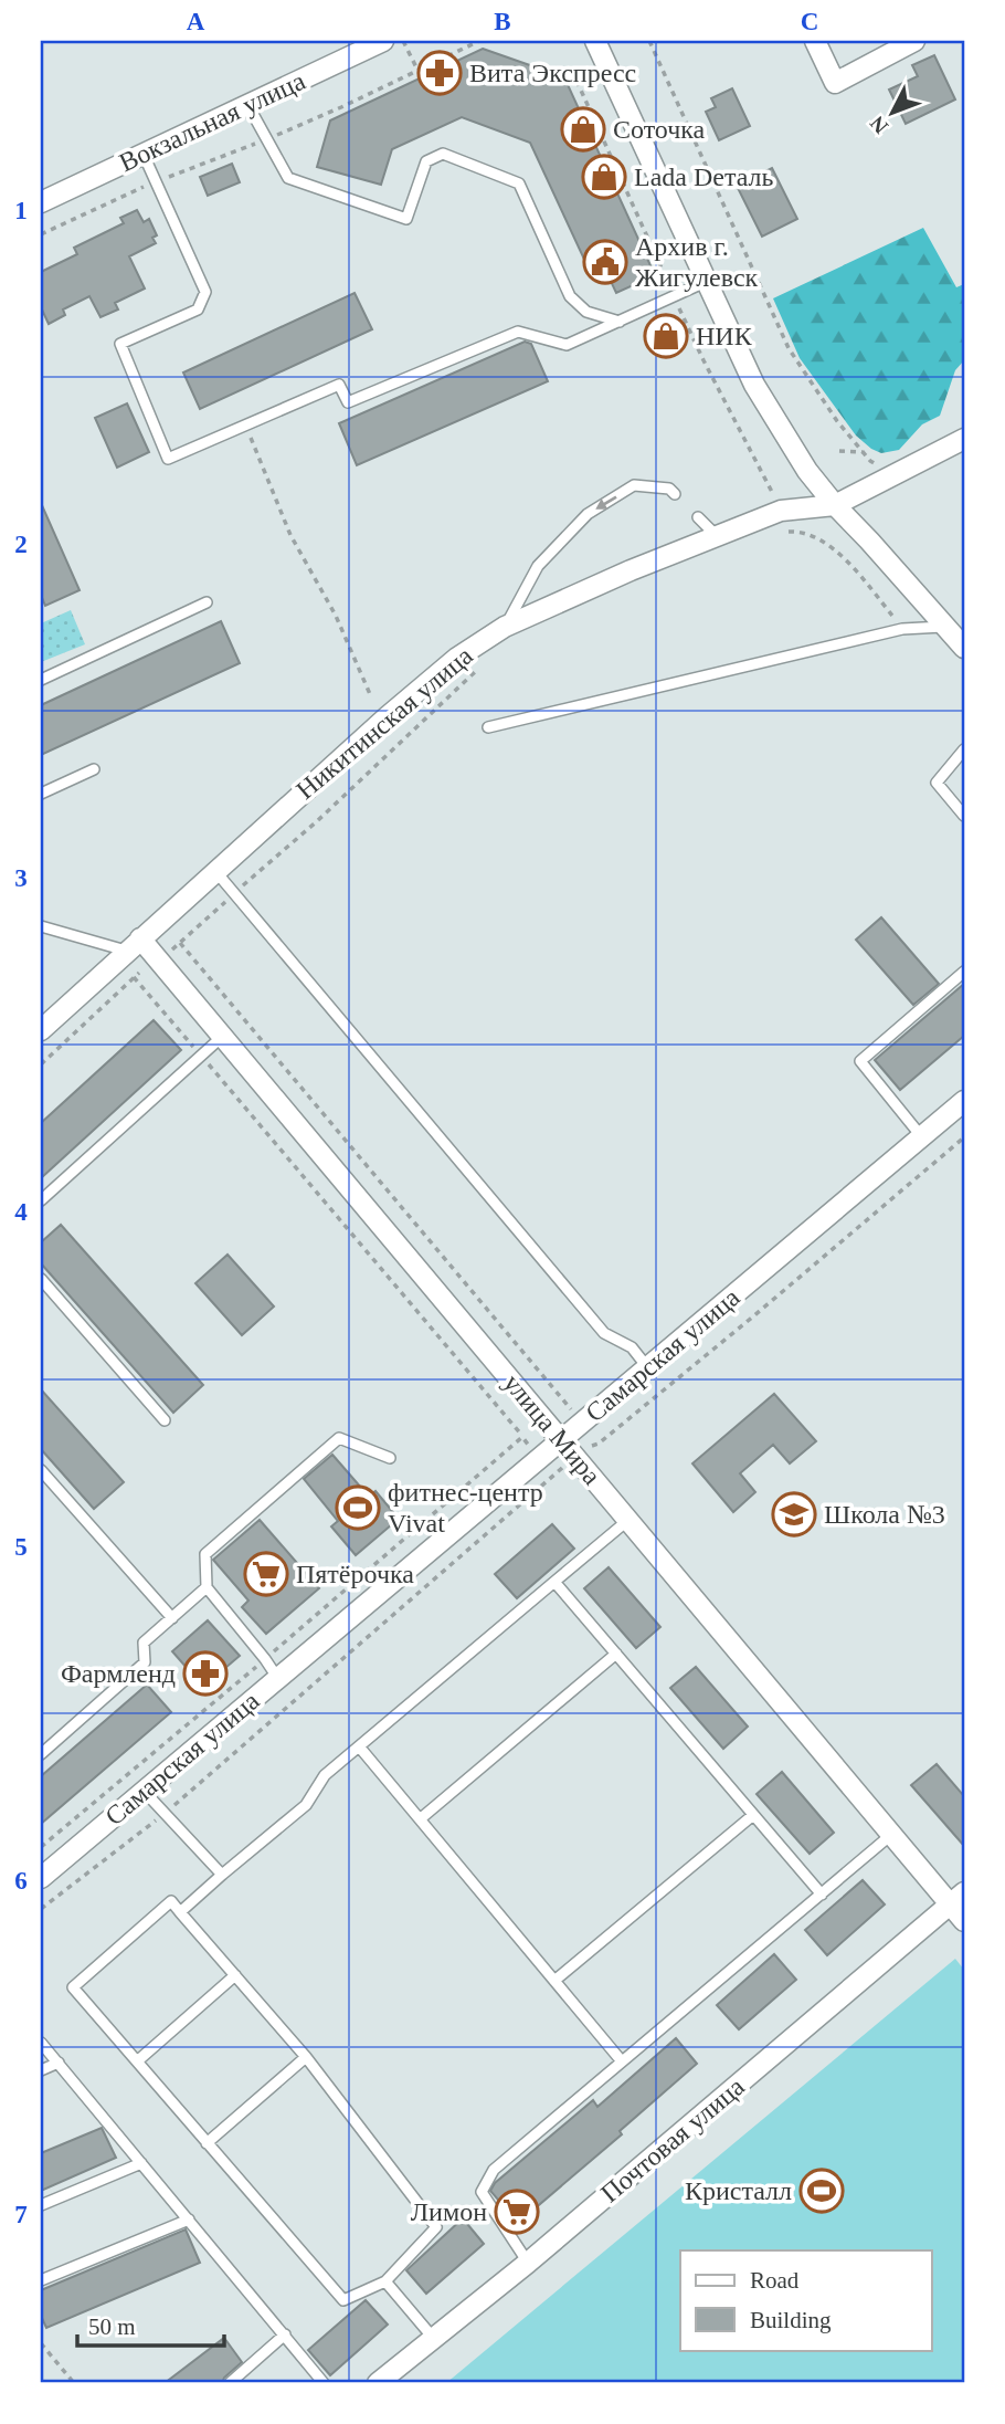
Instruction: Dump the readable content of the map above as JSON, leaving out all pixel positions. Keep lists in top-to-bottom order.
{
  "streets": {
    "street": [
      "Вокзальная улица",
      "Никитинская улица",
      "Самарская улица",
      "улица Мира",
      "Почтовая улица"
    ]
  },
  "crossings": [
    ["Никитинская улица", "улица Мира"],
    ["Самарская улица", "улица Мира"],
    ["улица Мира", "Почтовая улица"]
  ],
  "places": {
    "pharmacy": ["Вита Экспресс", "Фармленд"],
    "shop": ["Соточка", "Lada Dеталь", "НИК"],
    "public building": ["Архив г. Жигулевск"],
    "sports": ["фитнес-центр Vivat", "Кристалл"],
    "school or university": ["Школа №3"],
    "supermarket": ["Пятёрочка", "Лимон"]
  },
  "legend": ["Road", "Building"],
  "scale_bar": "50 m",
  "north": "bottom left",
  "grid": {
    "columns": ["A", "B", "C"],
    "rows": [
      "1",
      "2",
      "3",
      "4",
      "5",
      "6",
      "7"
    ]
  }
}
